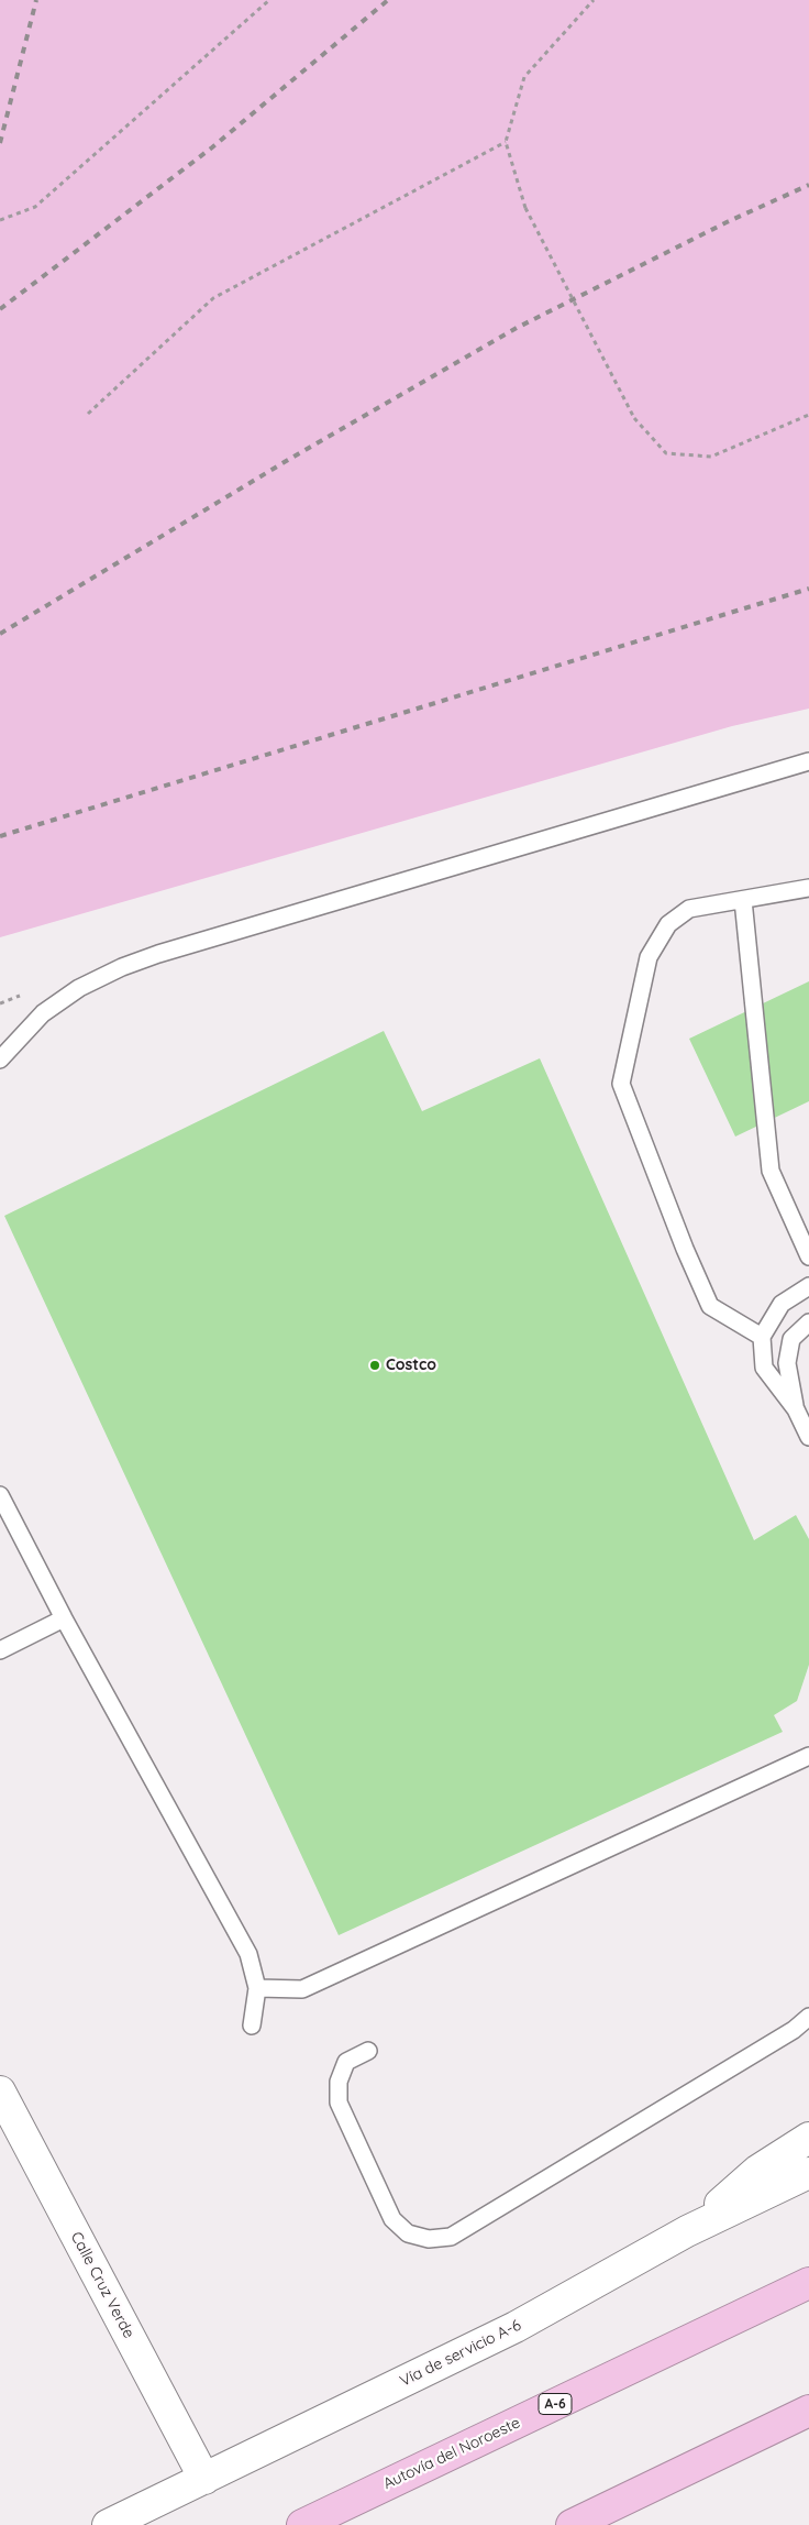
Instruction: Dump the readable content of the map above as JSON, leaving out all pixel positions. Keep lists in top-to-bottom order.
{
  "streets": {
    "highway": ["A-6", "Autovía del Noroeste"],
    "street": ["Calle Cruz Verde", "Vía de servicio A-6"]
  },
  "crossings": [
    ["Calle Cruz Verde", "Vía de servicio A-6"]
  ],
  "places": ["Costco"]
}
